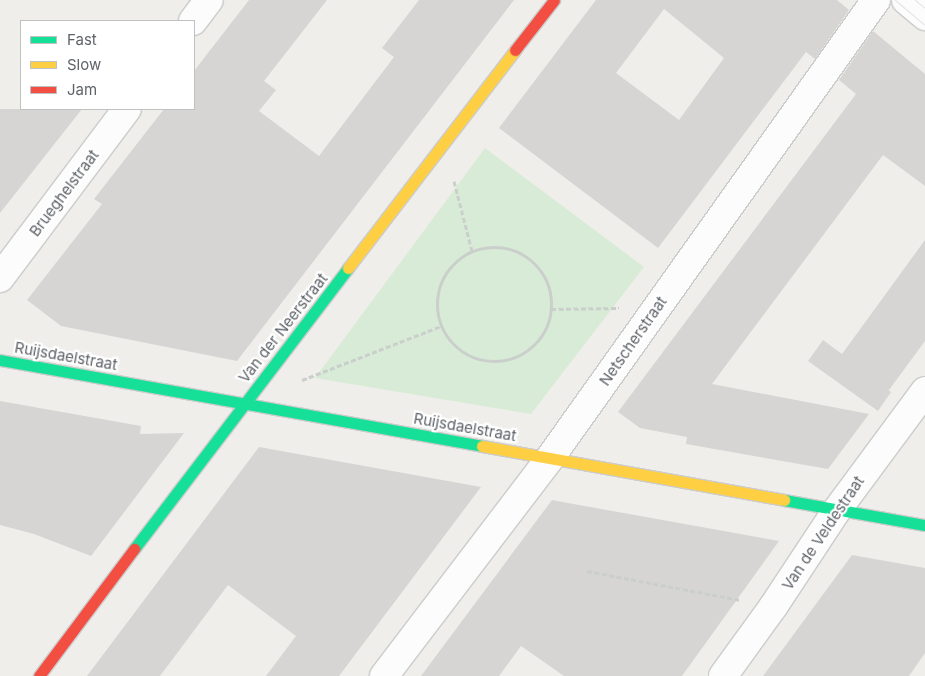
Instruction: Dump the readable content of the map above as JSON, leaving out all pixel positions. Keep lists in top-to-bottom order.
{
  "streets": {
    "street": [
      "Brueghelstraat",
      "Van der Neerstraat",
      "Netscherstraat",
      "Ruijsdaelstraat",
      "Van de Veldestraat"
    ]
  },
  "crossings": [
    ["Van der Neerstraat", "Ruijsdaelstraat"],
    ["Netscherstraat", "Ruijsdaelstraat"],
    ["Ruijsdaelstraat", "Van de Veldestraat"]
  ],
  "legend": ["Fast", "Slow", "Jam"]
}
